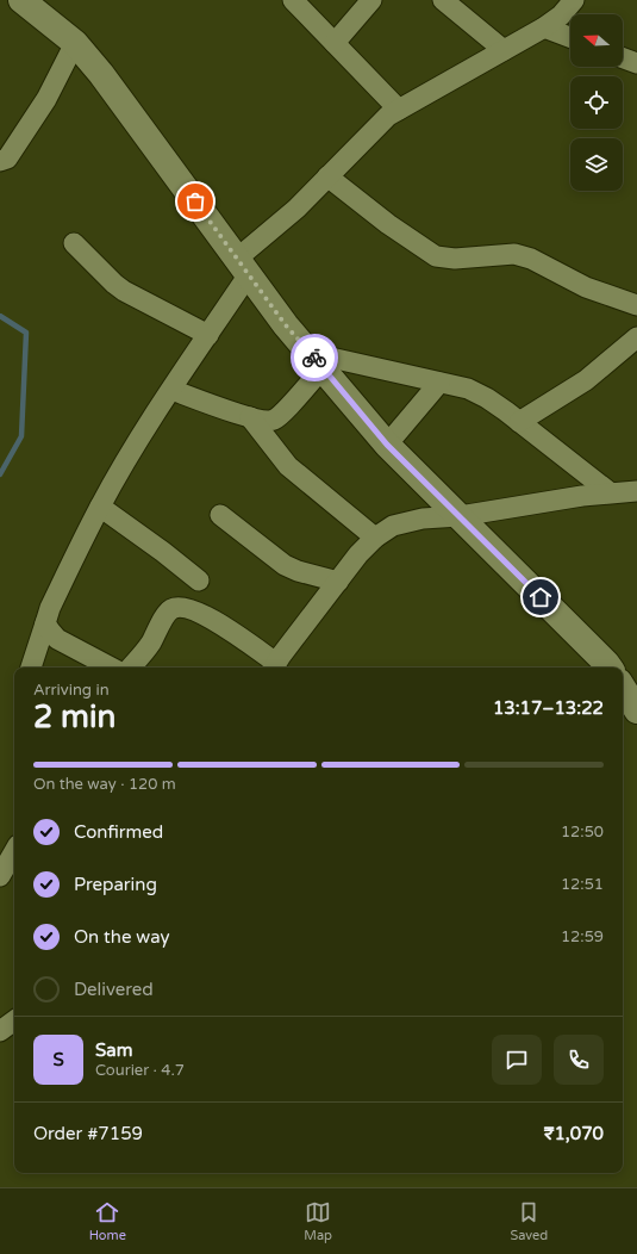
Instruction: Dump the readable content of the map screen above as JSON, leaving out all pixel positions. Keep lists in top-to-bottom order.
{
  "north": "left",
  "page": {
    "heading": ["2 min", "Arriving in", "13:17–13:22"],
    "panel": [
      "Sam",
      "Courier · 4.7",
      "Order #7159",
      "₹1,070"
    ],
    "bar": "On the way · 120 m",
    "list": [
      ["Confirmed", "12:50"],
      ["Preparing", "12:51"],
      ["On the way", "12:59"],
      "Delivered"
    ],
    "round": "S",
    "tabs": ["Home", "Map", "Saved"]
  }
}
